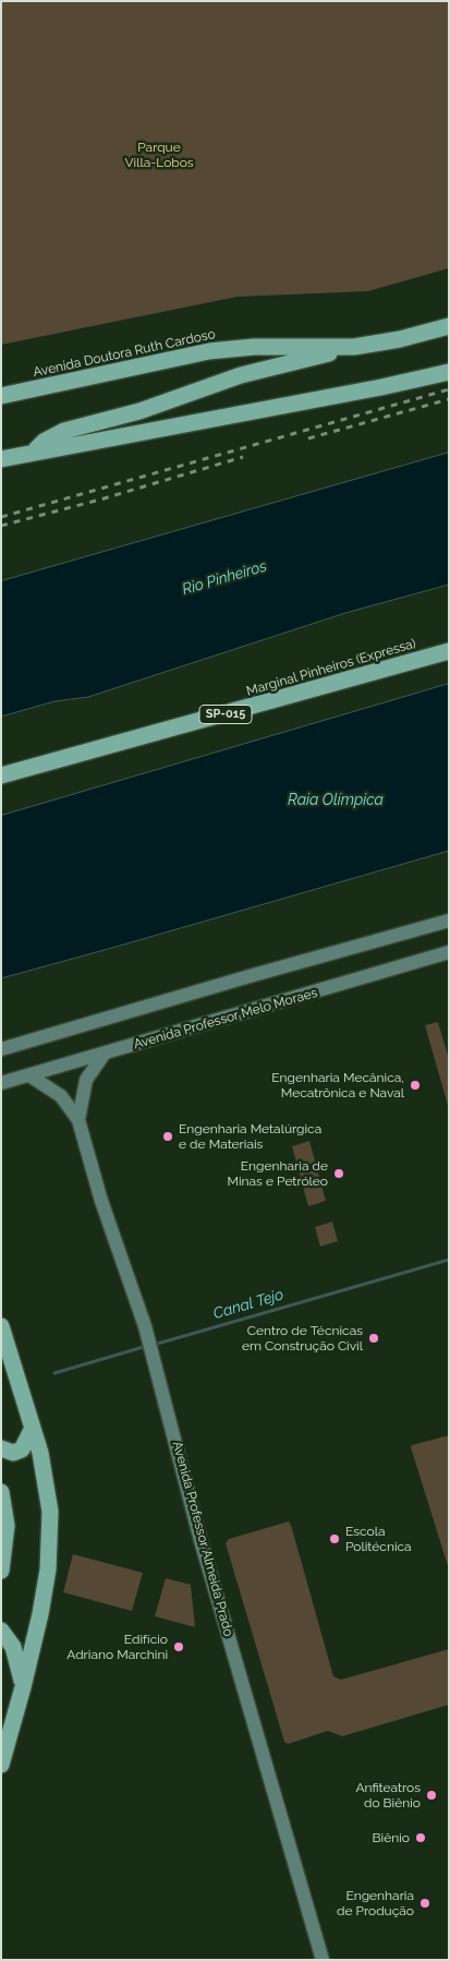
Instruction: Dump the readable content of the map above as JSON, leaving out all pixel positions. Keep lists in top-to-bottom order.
{
  "streets": {
    "highway": ["Avenida Doutora Ruth Cardoso", "Marginal Pinheiros (Expressa)", "SP-015"],
    "street": ["Avenida Professor Melo Moraes", "Avenida Professor Almeida Prado"]
  },
  "crossings": [
    ["Avenida Professor Melo Moraes", "Avenida Professor Almeida Prado"]
  ],
  "water": ["Rio Pinheiros", "Raia Olímpica", "Canal Tejo"],
  "parks": ["Parque Villa-Lobos"],
  "places": [
    "Engenharia Mecânica, Mecatrônica e Naval",
    "Engenharia Metalúrgica e de Materiais",
    "Engenharia de Minas e Petróleo",
    "Centro de Técnicas em Construção Civil",
    "Escola Politécnica",
    "Edifício Adriano Marchini",
    "Anfiteatros do Biênio",
    "Biênio",
    "Engenharia de Produção"
  ]
}
